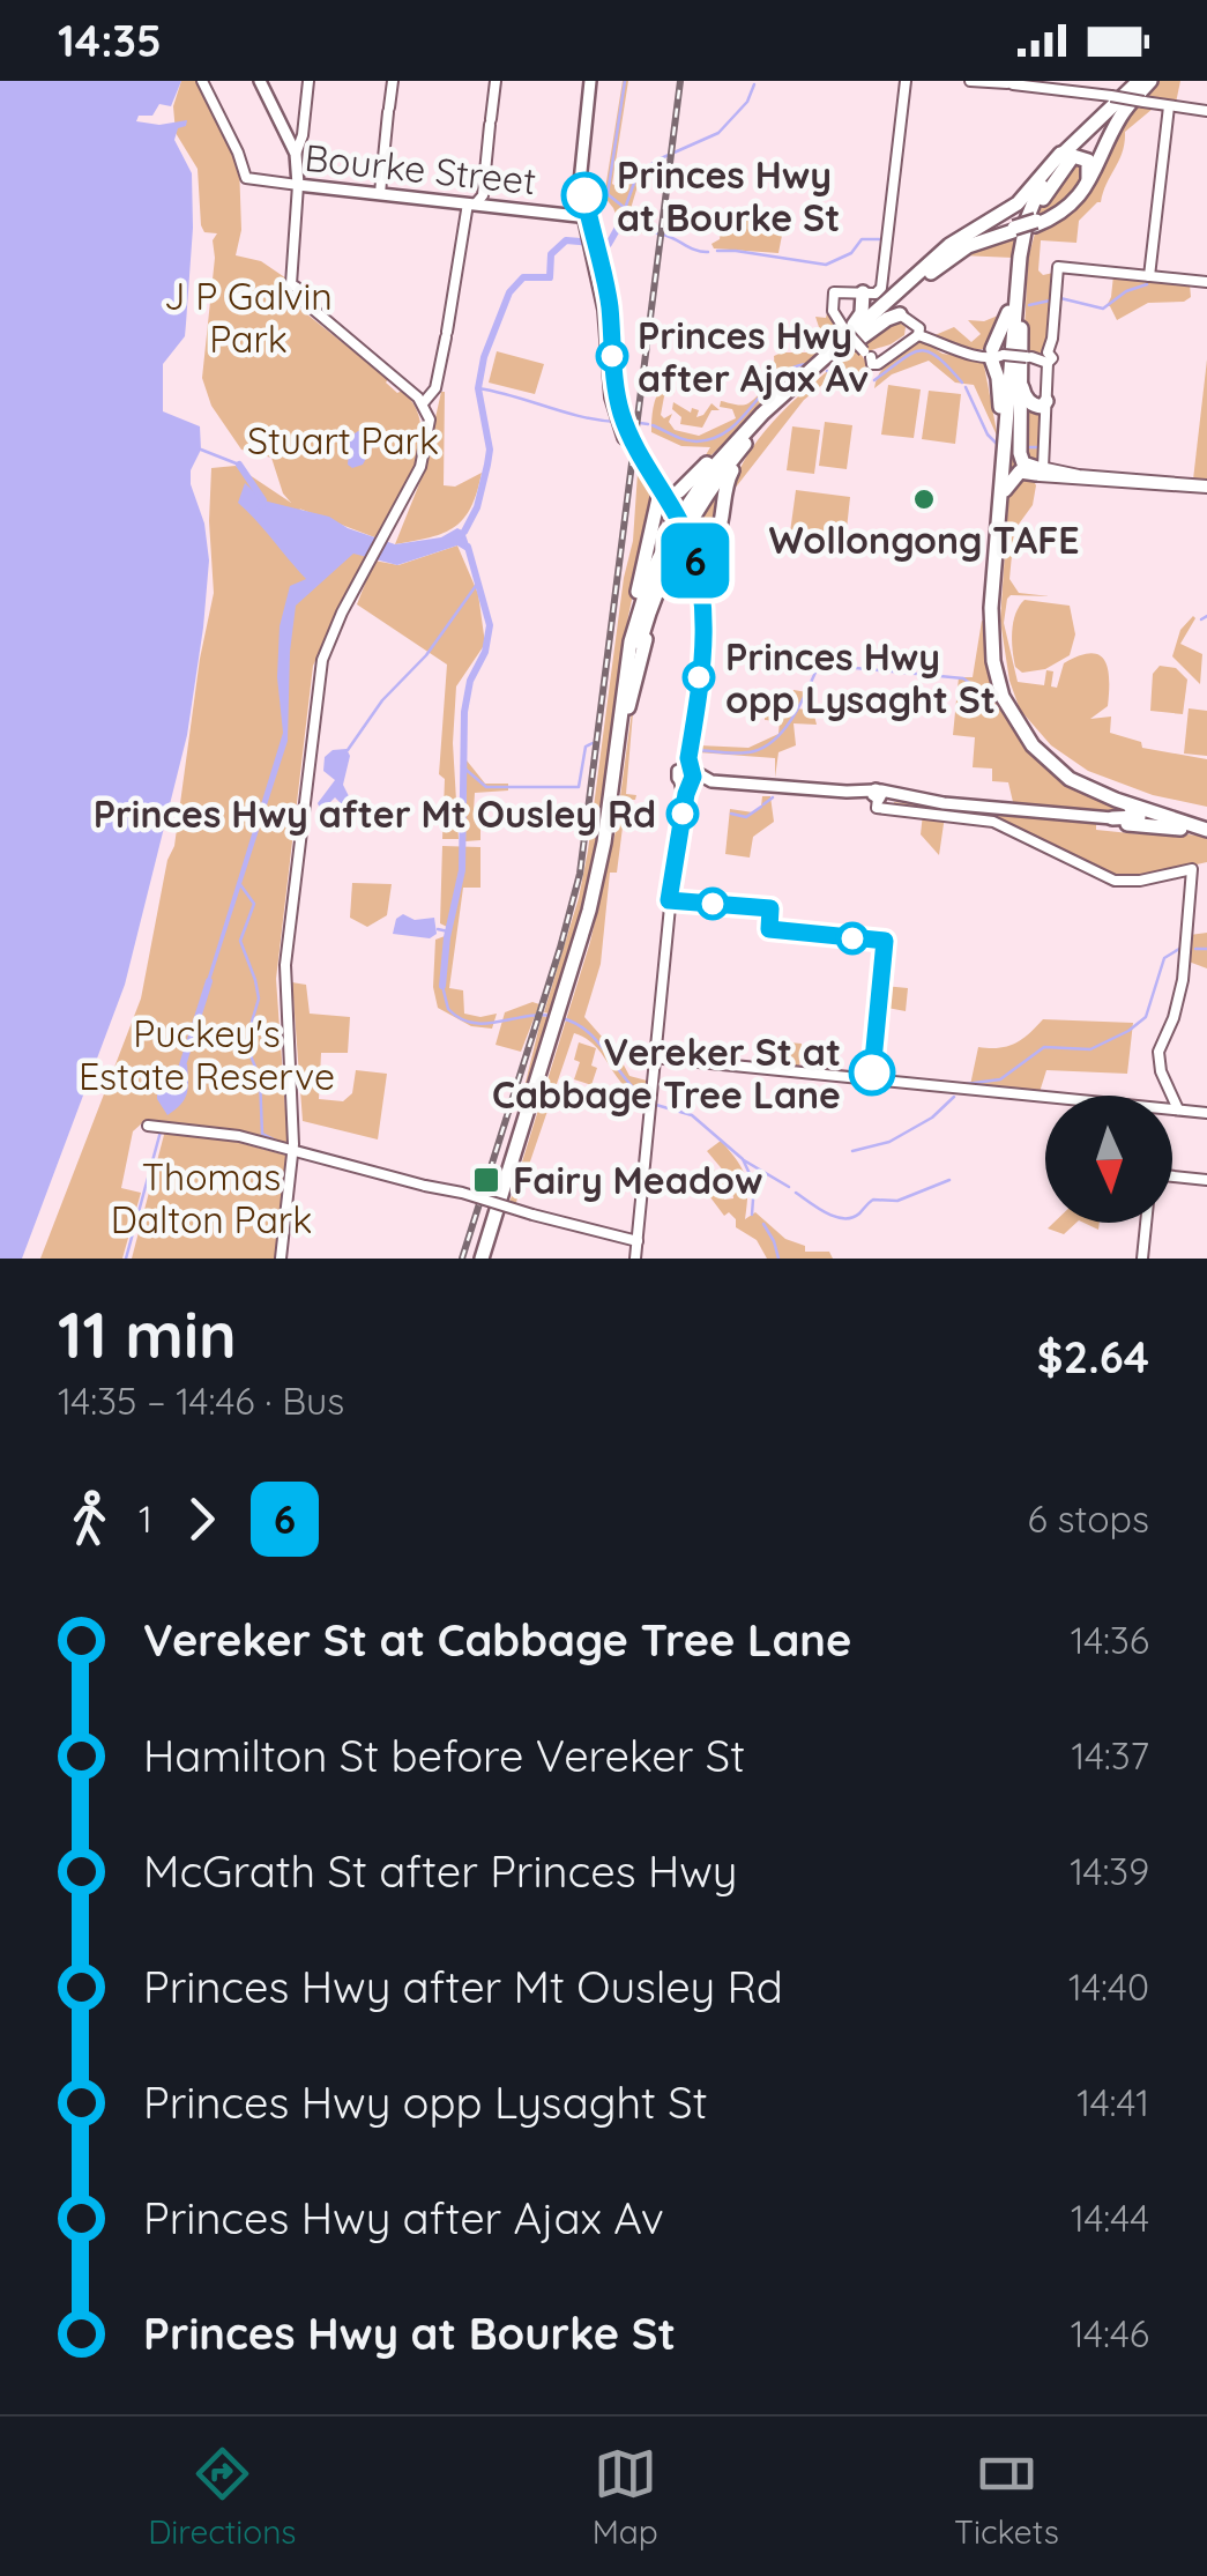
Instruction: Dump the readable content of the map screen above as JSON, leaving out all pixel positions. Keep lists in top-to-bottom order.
{
  "streets": {
    "main road": ["Bourke Street"]
  },
  "parks": [
    "J P Galvin Park",
    "Stuart Park",
    "Puckey's Estate Reserve",
    "Thomas Dalton Park"
  ],
  "places": {
    "other": [
      "Princes Hwy at Bourke St",
      "Princes Hwy after Ajax Av",
      "Wollongong TAFE",
      "Princes Hwy opp Lysaght St",
      "Princes Hwy after Mt Ousley Rd",
      "Vereker St at Cabbage Tree Lane"
    ],
    "transit": ["Fairy Meadow"]
  },
  "lines": ["bus line 6"],
  "north": "bottom",
  "page": {
    "status": "14:35",
    "on_map": "6",
    "heading": ["11 min", "14:35 – 14:46 · Bus", "$2.64"],
    "legs": ["1", "6", "6 stops"],
    "list": [
      {
        "name": "Vereker St at Cabbage Tree Lane",
        "value": "14:36"
      },
      {
        "name": "Hamilton St before Vereker St",
        "value": "14:37"
      },
      {
        "name": "McGrath St after Princes Hwy",
        "value": "14:39"
      },
      {
        "name": "Princes Hwy after Mt Ousley Rd",
        "value": "14:40"
      },
      {
        "name": "Princes Hwy opp Lysaght St",
        "value": "14:41"
      },
      {
        "name": "Princes Hwy after Ajax Av",
        "value": "14:44"
      },
      {
        "name": "Princes Hwy at Bourke St",
        "value": "14:46"
      }
    ],
    "tabs": ["Directions", "Map", "Tickets"]
  }
}
